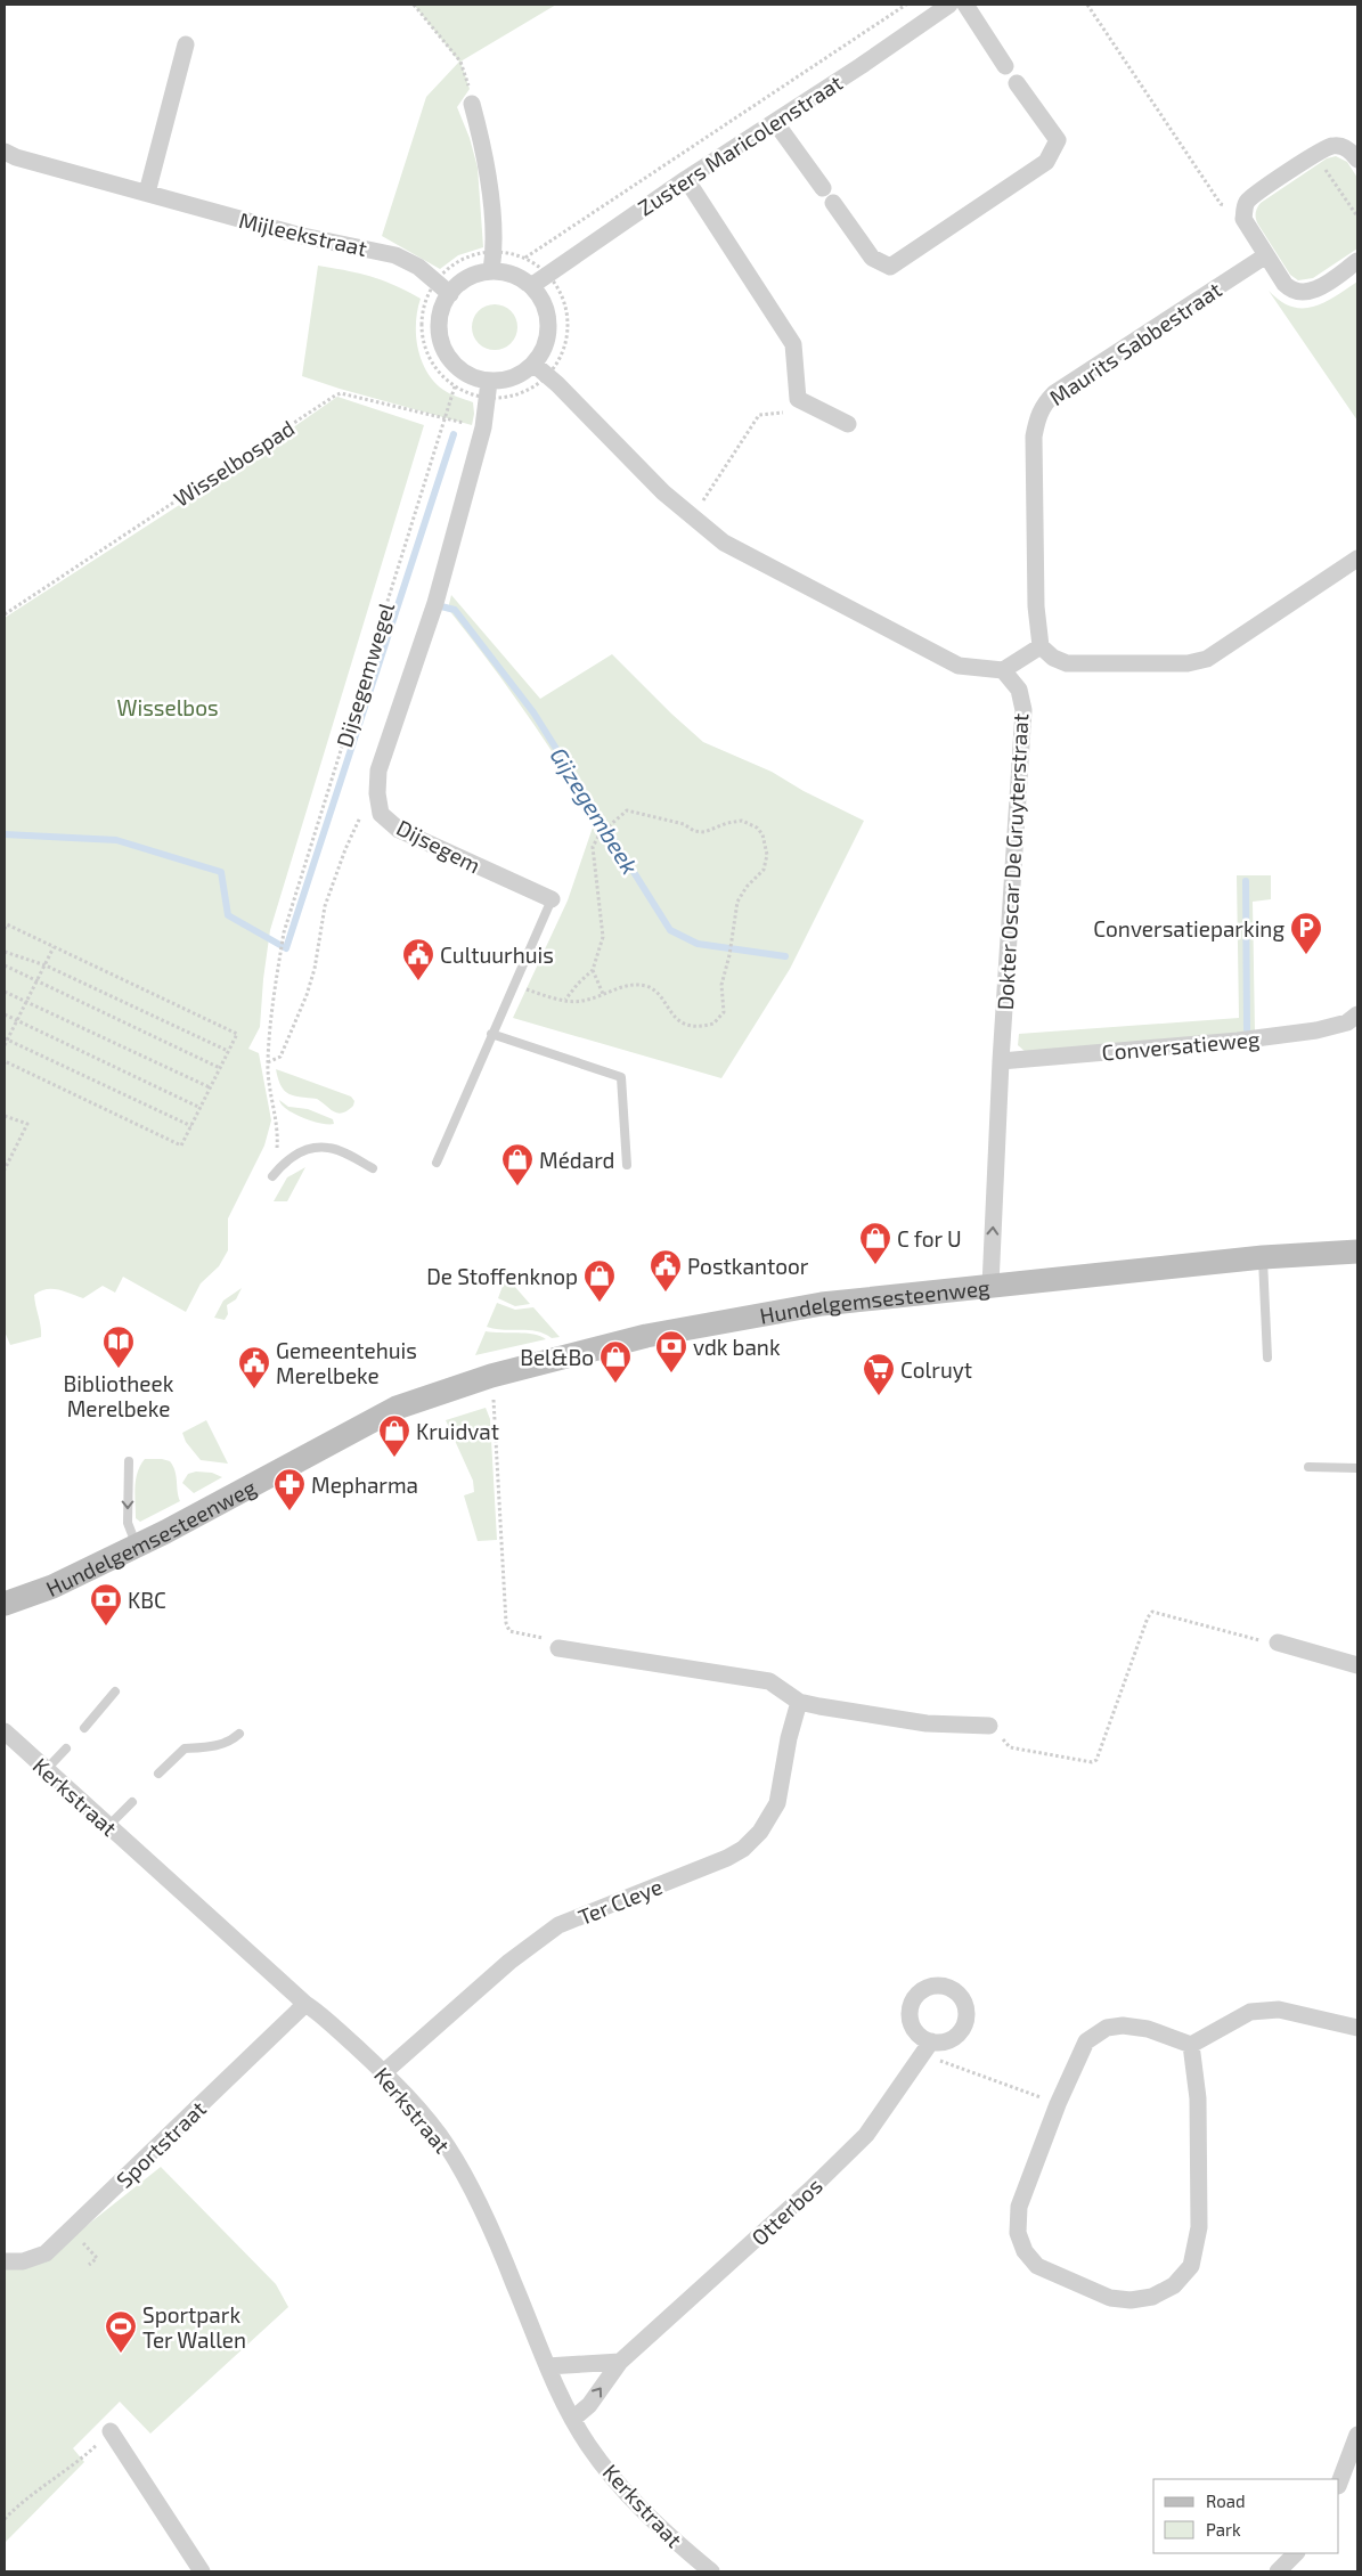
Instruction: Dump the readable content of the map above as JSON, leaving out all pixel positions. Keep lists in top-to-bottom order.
{
  "streets": {
    "main road": ["Hundelgemsesteenweg"],
    "street": [
      "Zusters Maricolenstraat",
      "Mijleekstraat",
      "Maurits Sabbestraat",
      "Dijsegem",
      "Dokter Oscar De Gruyterstraat",
      "Conversatieweg",
      "Kerkstraat",
      "Ter Cleye",
      "Sportstraat",
      "Otterbos"
    ],
    "path": ["Wisselbospad", "Dijsegemwegel"]
  },
  "crossings": [
    ["Zusters Maricolenstraat", "Mijleekstraat"],
    ["Zusters Maricolenstraat", "Dijsegem"],
    ["Mijleekstraat", "Dijsegem"],
    ["Wisselbospad", "Dijsegemwegel"],
    ["Wisselbospad", "Dijsegem"],
    ["Dokter Oscar De Gruyterstraat", "Conversatieweg"],
    ["Dokter Oscar De Gruyterstraat", "Hundelgemsesteenweg"],
    ["Kerkstraat", "Ter Cleye"],
    ["Kerkstraat", "Sportstraat"],
    ["Kerkstraat", "Otterbos"]
  ],
  "one_way": ["Dokter Oscar De Gruyterstraat"],
  "water": ["Gijzegembeek"],
  "parks": ["Wisselbos"],
  "places": {
    "parking": ["Conversatieparking"],
    "public building": ["Cultuurhuis", "Postkantoor", "Gemeentehuis Merelbeke"],
    "shop": [
      "Médard",
      "C for U",
      "De Stoffenknop",
      "Bel&Bo",
      "Kruidvat"
    ],
    "library": ["Bibliotheek Merelbeke"],
    "bank": ["vdk bank", "KBC"],
    "supermarket": ["Colruyt"],
    "pharmacy": ["Mepharma"],
    "sports": ["Sportpark Ter Wallen"]
  },
  "legend": ["Road", "Park"]
}
